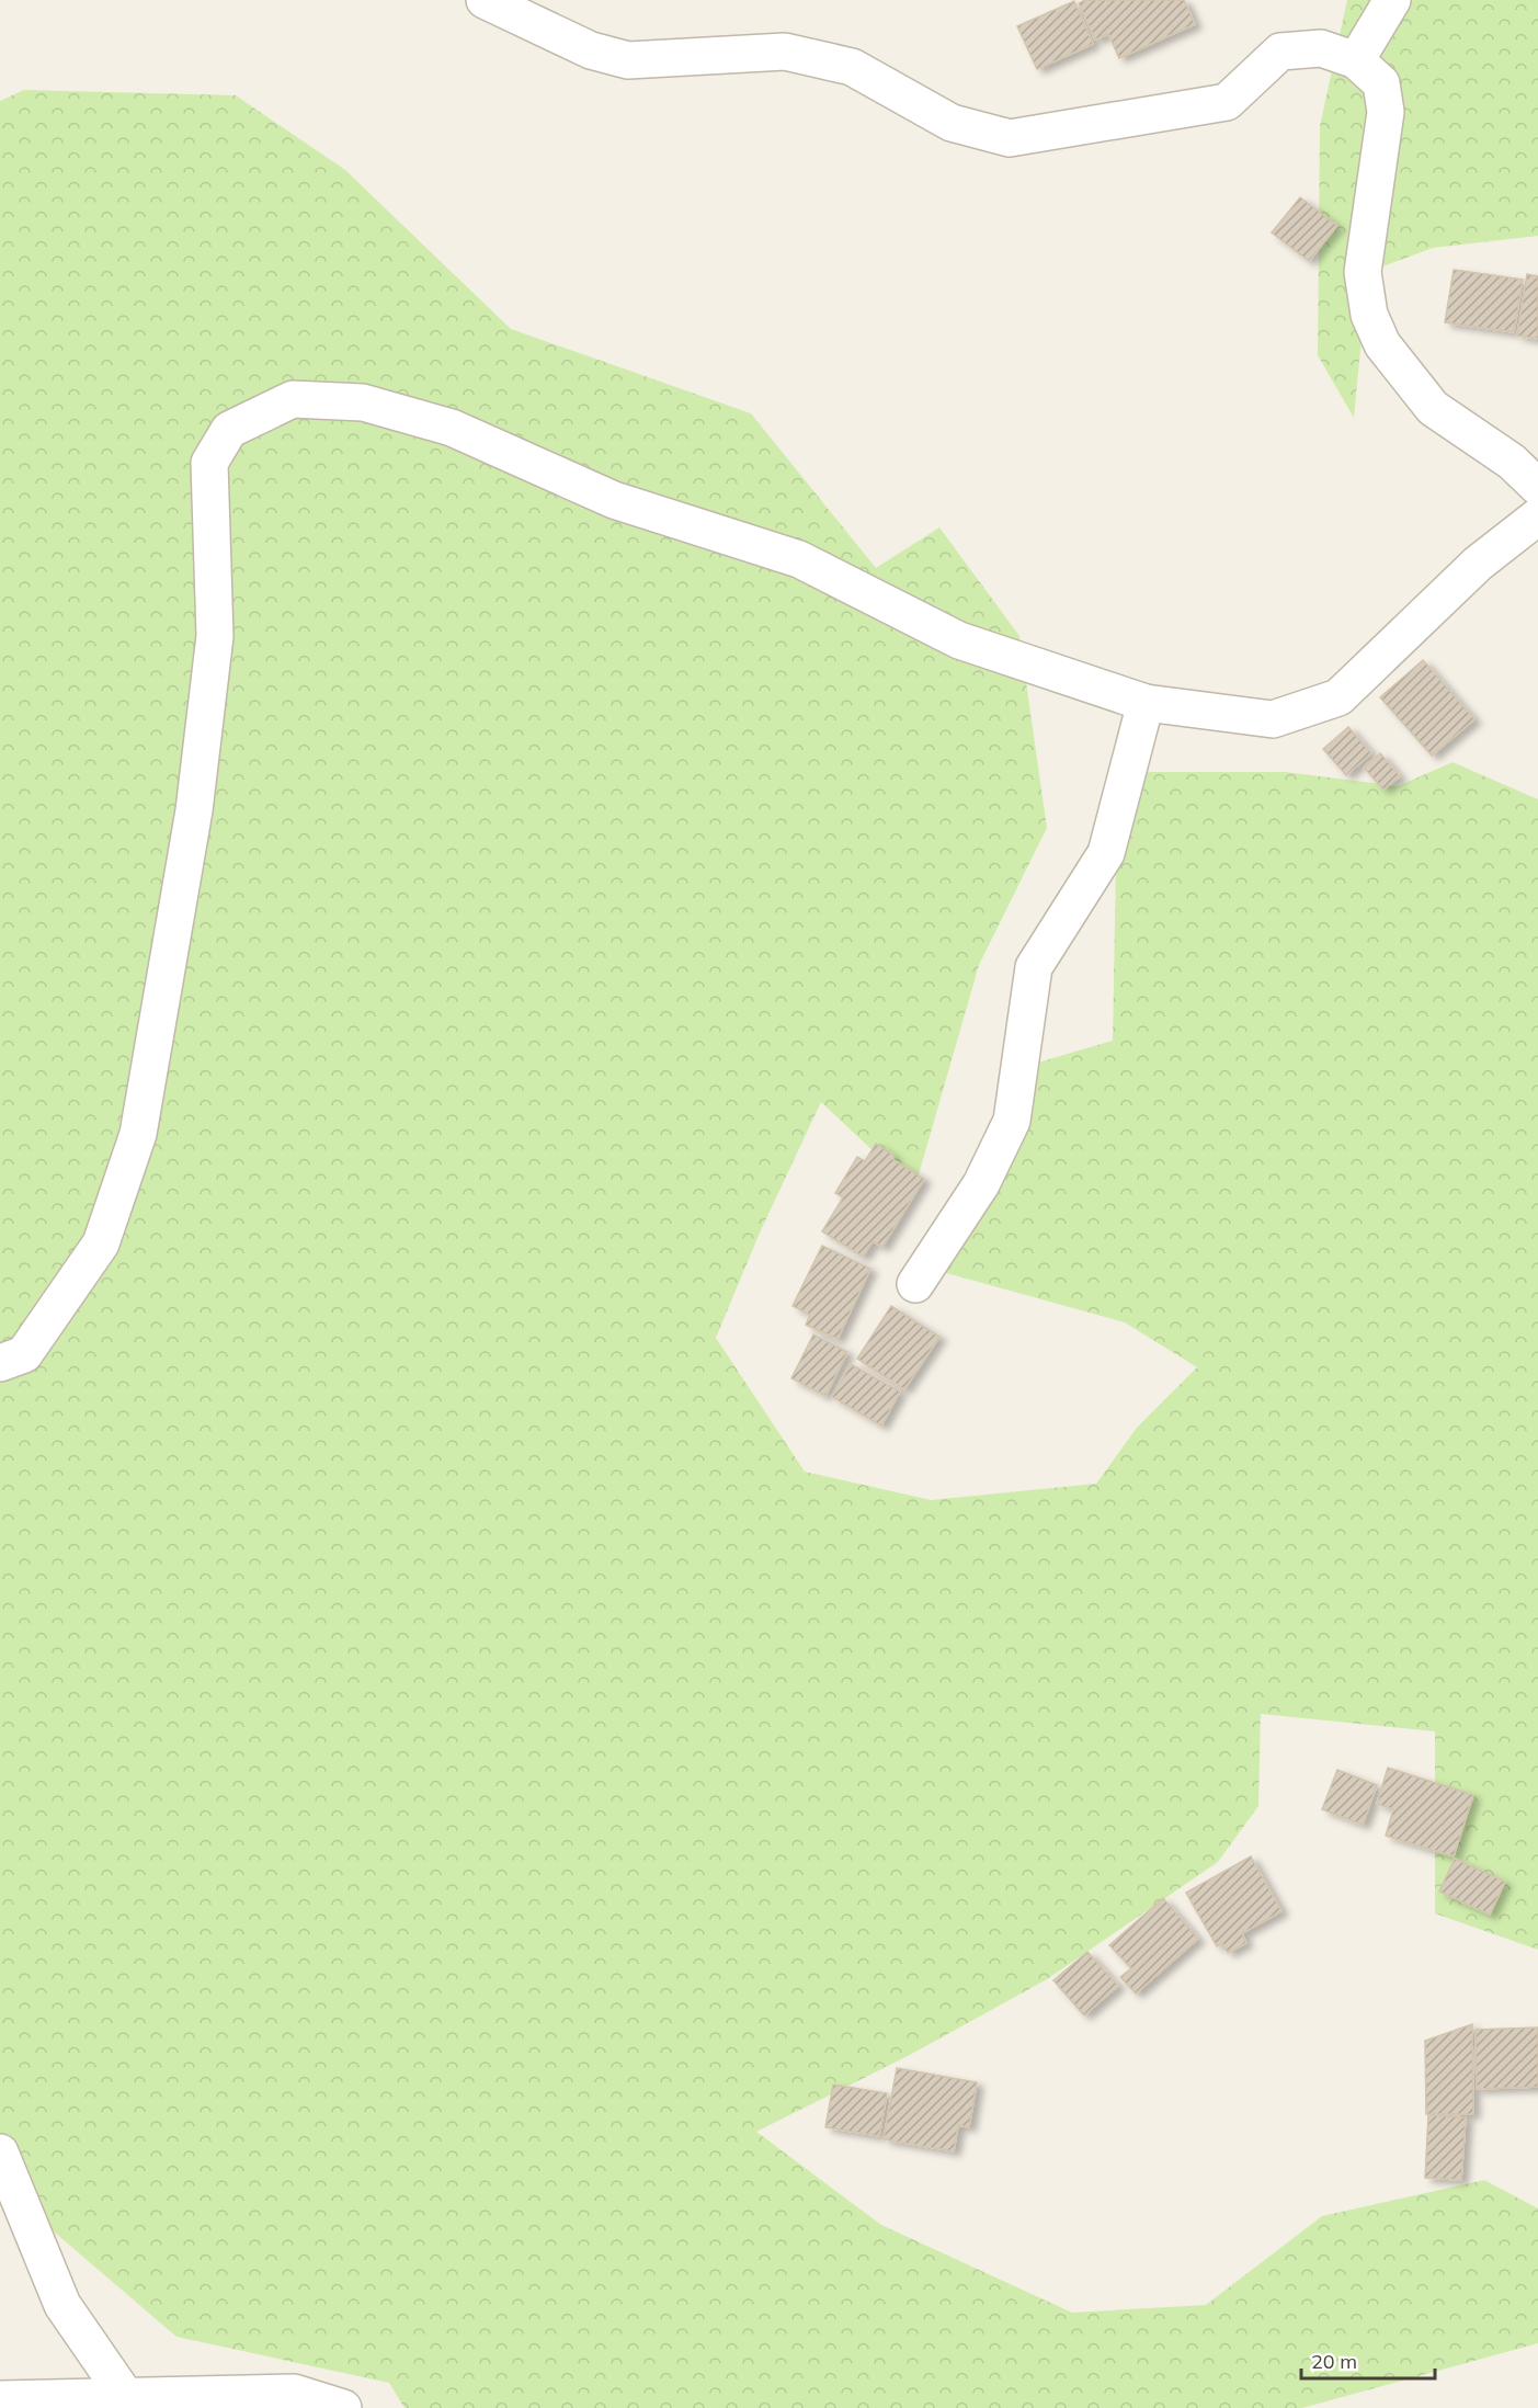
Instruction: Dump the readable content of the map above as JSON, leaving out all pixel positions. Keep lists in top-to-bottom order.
{
  "scale_bar": "20 m"
}
